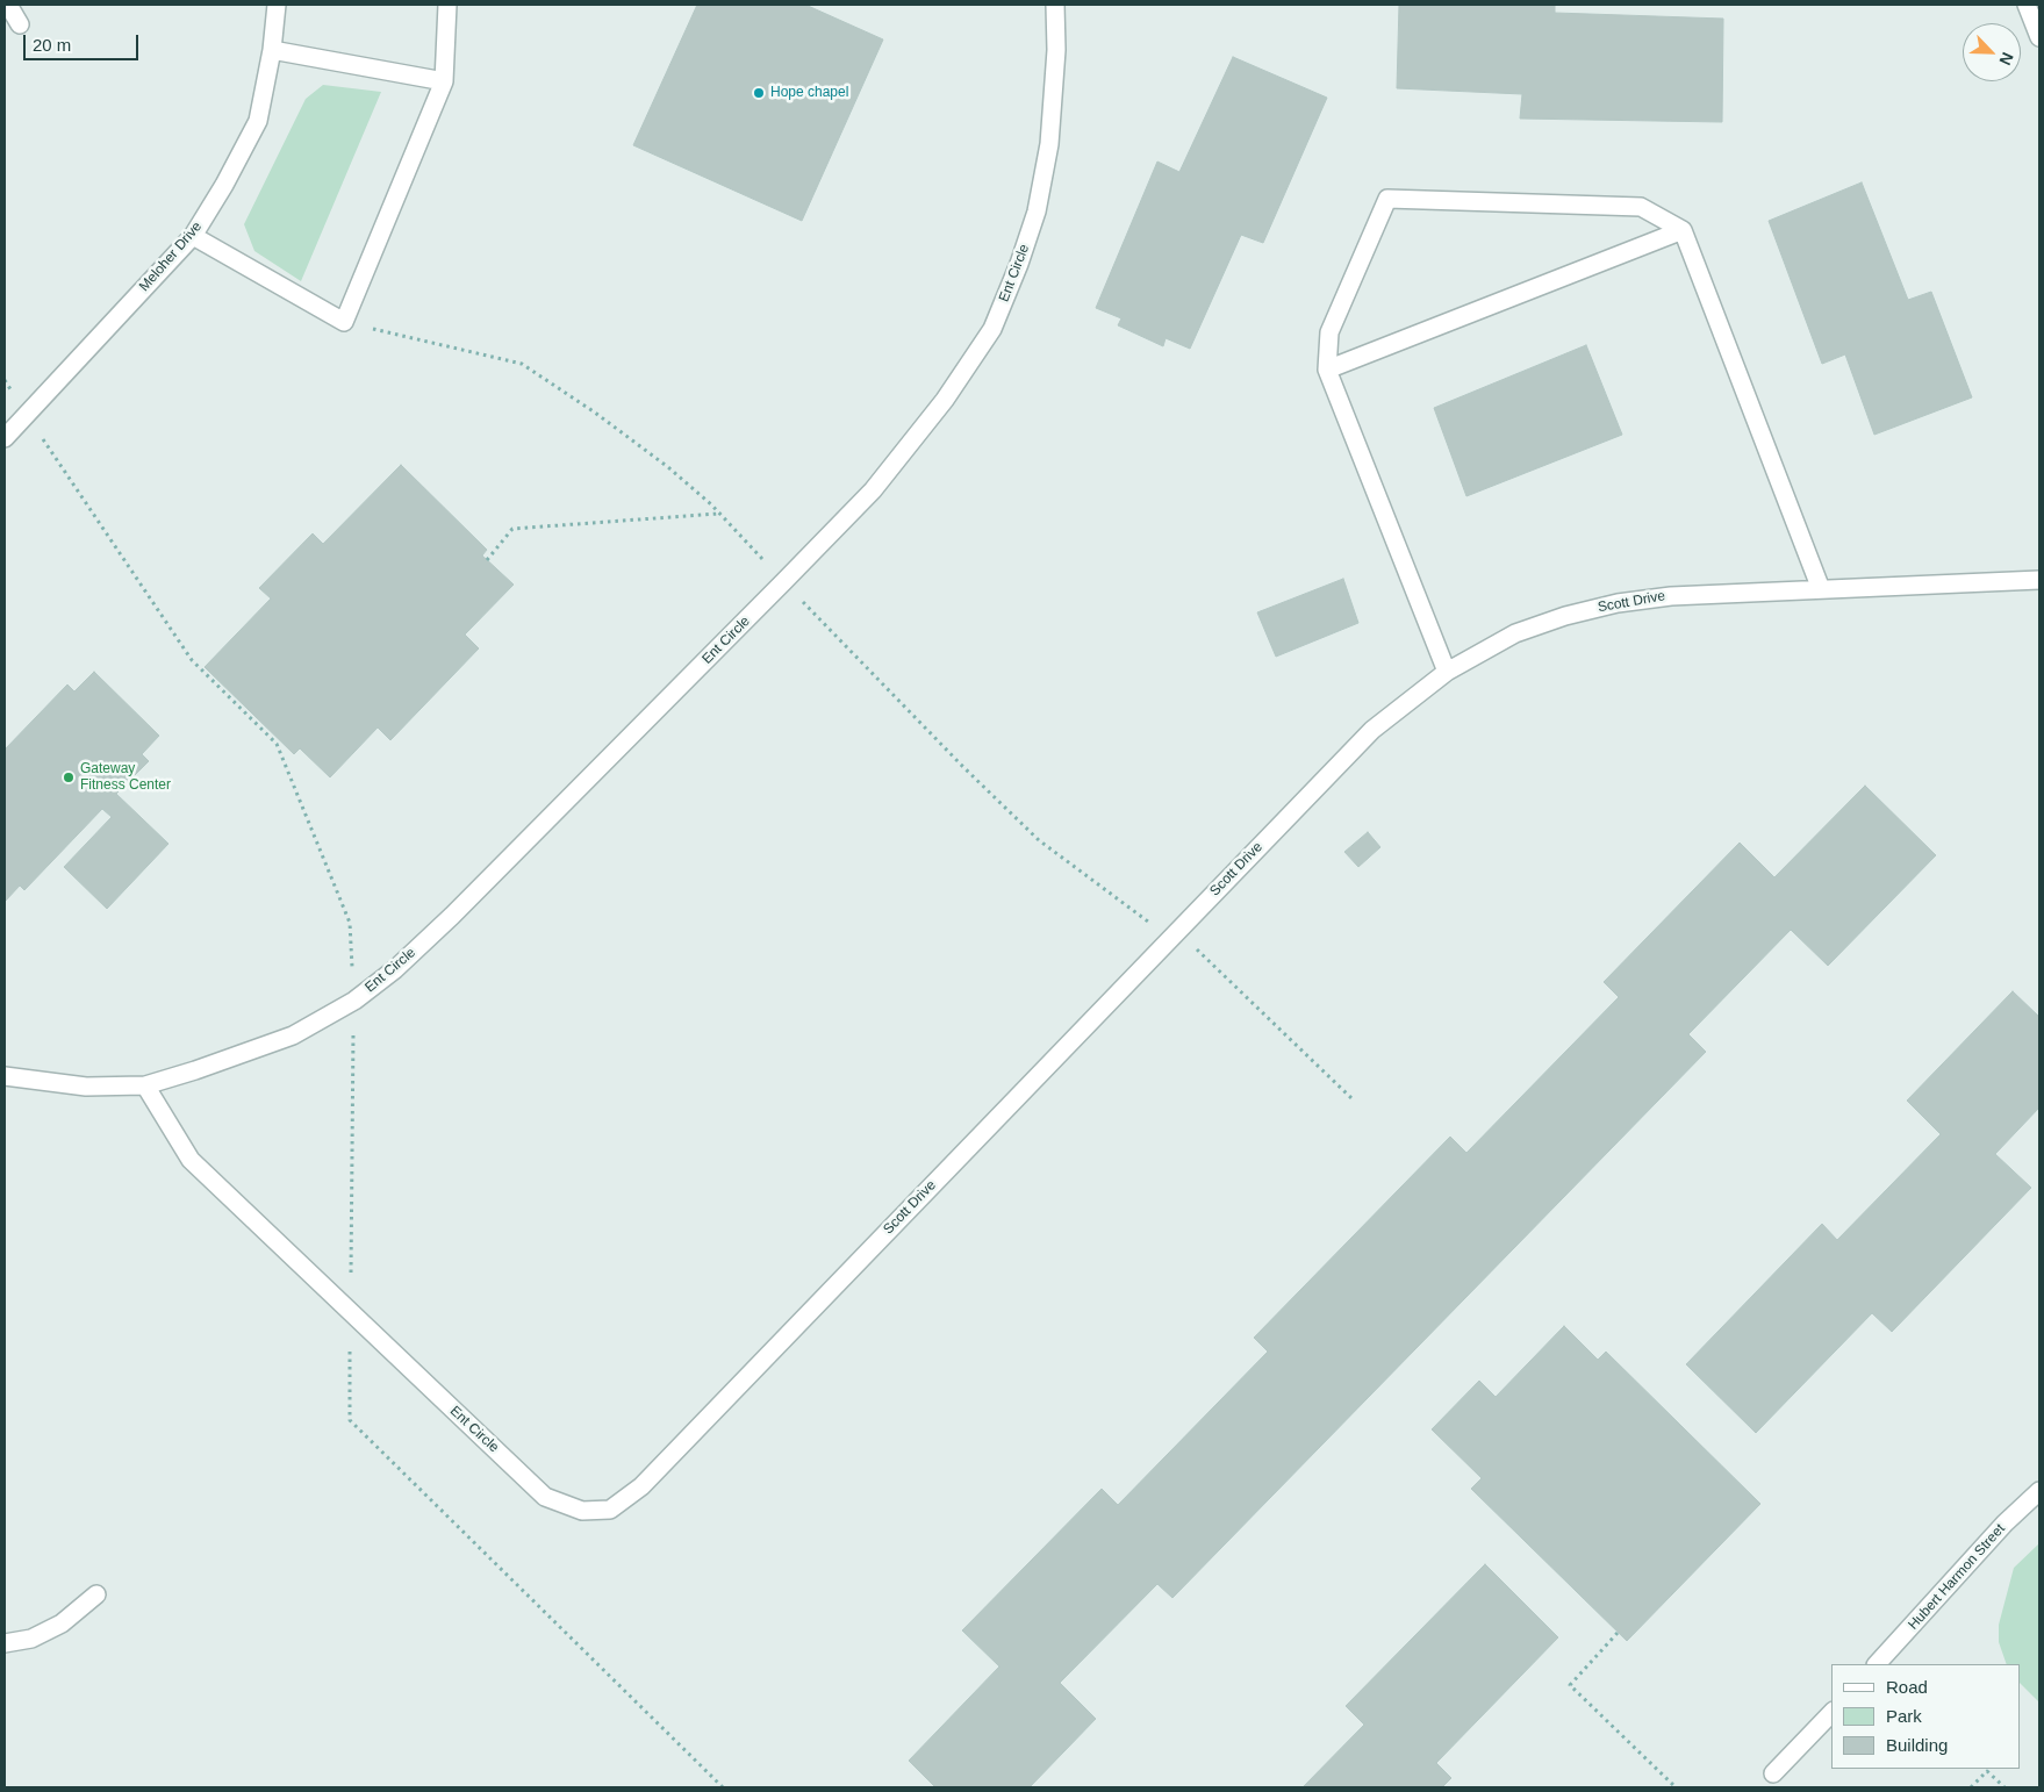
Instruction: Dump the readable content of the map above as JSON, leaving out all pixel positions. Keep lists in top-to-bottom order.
{
  "streets": {
    "street": [
      "Meloher Drive",
      "Ent Circle",
      "Scott Drive",
      "Hubert Harmon Street"
    ]
  },
  "crossings": [
    ["Ent Circle", "Scott Drive"]
  ],
  "places": ["Hope chapel", "Gateway Fitness Center"],
  "legend": ["Road", "Park", "Building"],
  "scale_bar": "20 m",
  "north": "bottom right"
}
